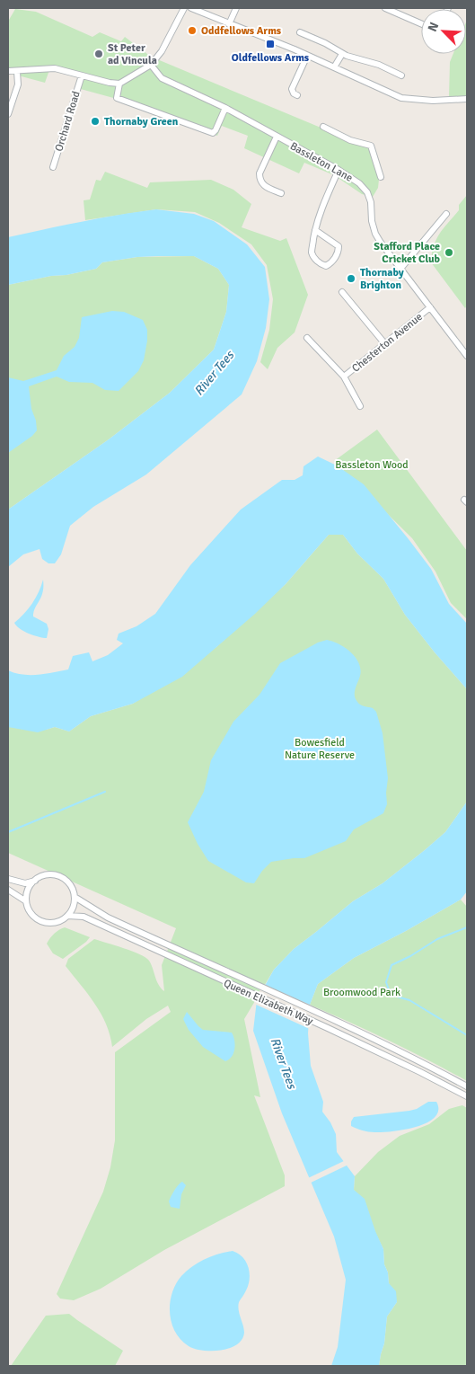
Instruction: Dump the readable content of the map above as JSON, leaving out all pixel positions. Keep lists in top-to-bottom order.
{
  "streets": {
    "street": [
      "Orchard Road",
      "Bassleton Lane",
      "Chesterton Avenue",
      "Queen Elizabeth Way"
    ]
  },
  "crossings": [
    ["Bassleton Lane", "Chesterton Avenue"]
  ],
  "water": ["River Tees"],
  "parks": ["Bassleton Wood", "Bowesfield Nature Reserve", "Broomwood Park"],
  "places": {
    "other": [
      "Oddfellows Arms",
      "St Peter ad Vincula",
      "Thornaby Green",
      "Stafford Place Cricket Club",
      "Thornaby Brighton"
    ],
    "transit": ["Oldfellows Arms"]
  },
  "north": "top left"
}
